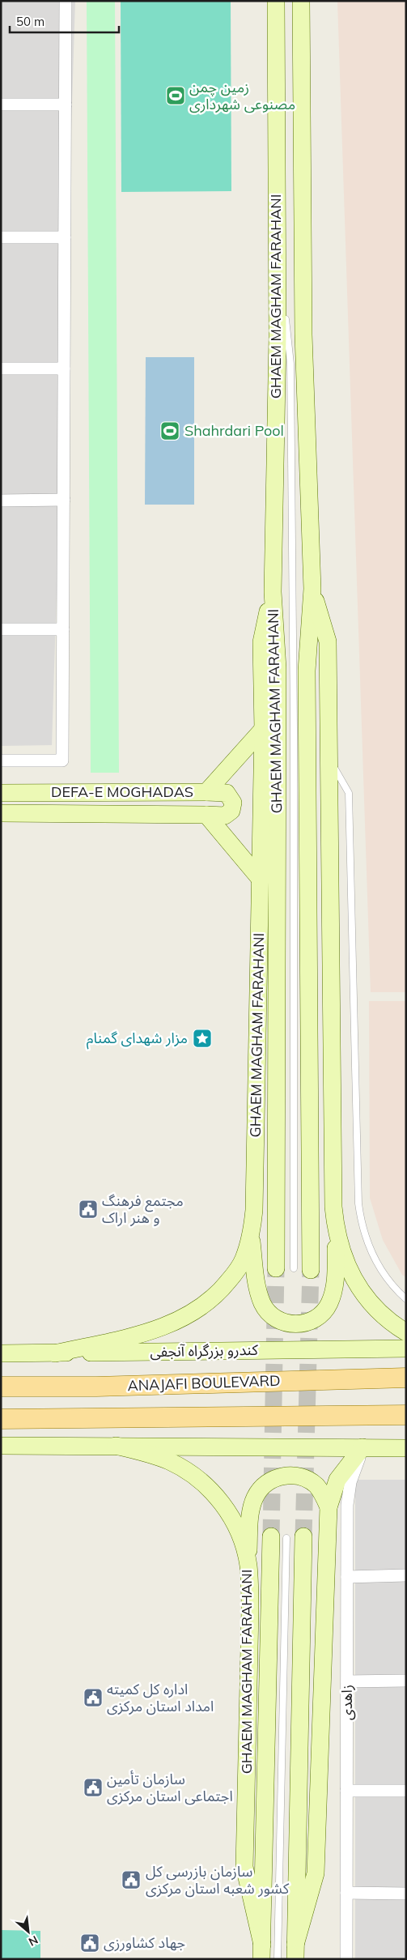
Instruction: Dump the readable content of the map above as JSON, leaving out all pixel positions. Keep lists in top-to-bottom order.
{
  "streets": {
    "main road": [
      "GHAEM MAGHAM FARAHANI",
      "DEFA-E MOGHADAS",
      "کندرو بزرگراه آنجفی",
      "ANAJAFI BOULEVARD"
    ],
    "street": ["زاهدی"]
  },
  "crossings": [
    ["GHAEM MAGHAM FARAHANI", "DEFA-E MOGHADAS"],
    ["GHAEM MAGHAM FARAHANI", "کندرو بزرگراه آنجفی"]
  ],
  "places": {
    "sports": ["زمین چمن مصنوعی شهرداری", "Shahrdari Pool"],
    "place": ["مزار شهدای گمنام"],
    "public building": [
      "مجتمع فرهنگ و هنر اراک",
      "اداره کل کمیته امداد استان مرکزی",
      "سازمان تأمین اجتماعی استان مرکزی",
      "سازمان بازرسی کل کشور شعبه استان مرکزی",
      "جهاد کشاورزی"
    ]
  },
  "scale_bar": "50 m",
  "north": "bottom right"
}
